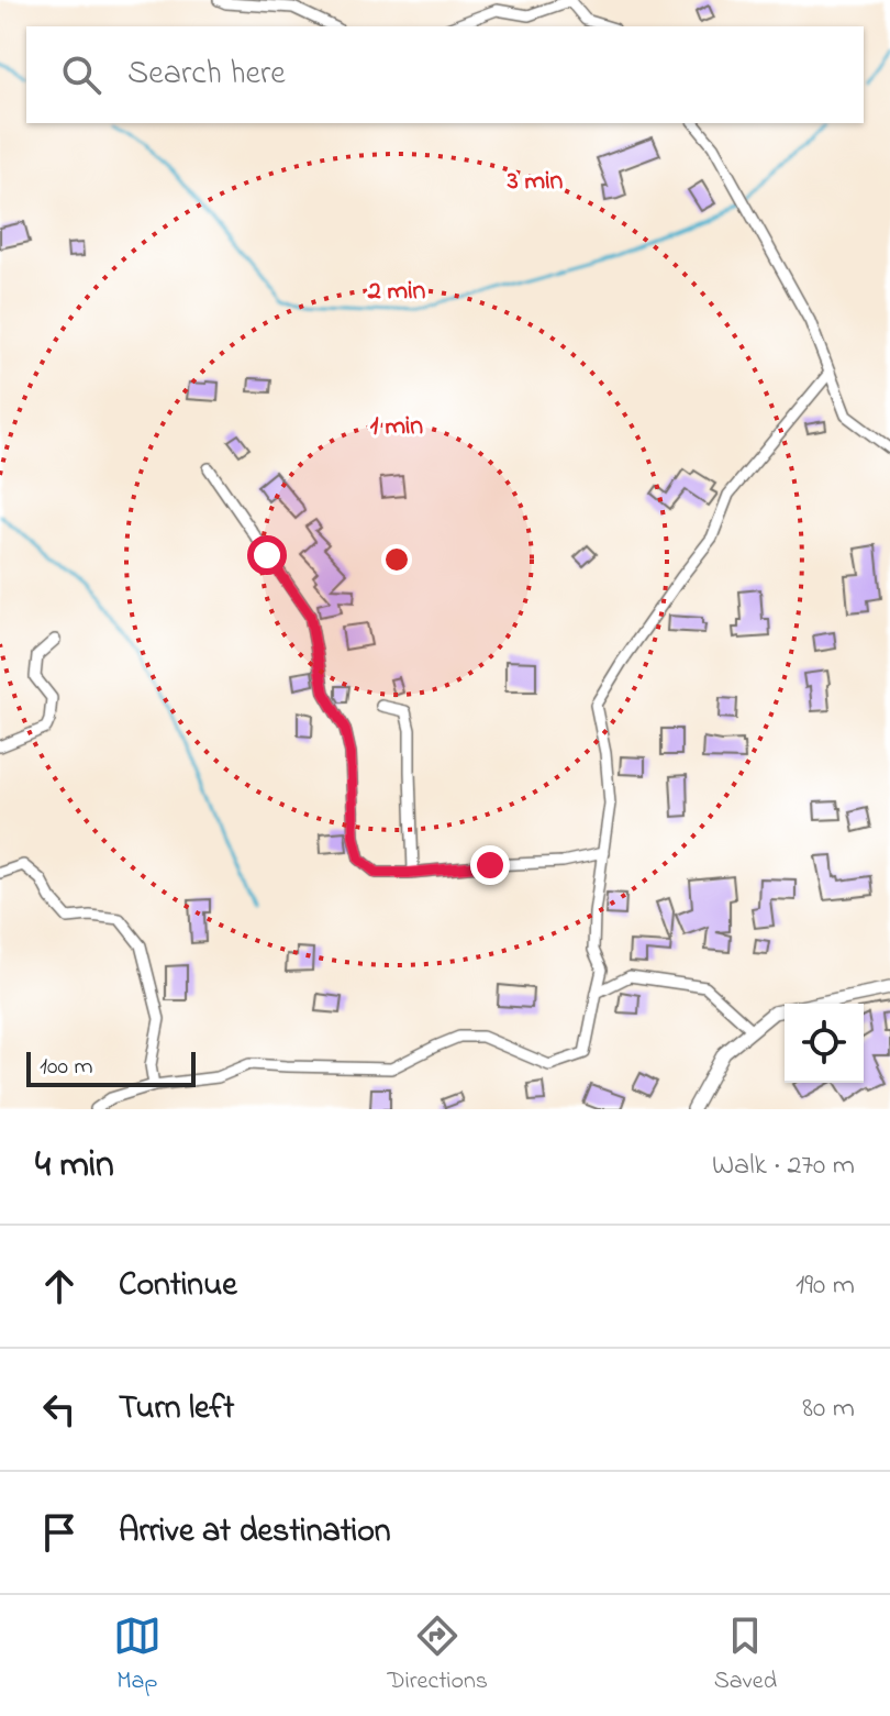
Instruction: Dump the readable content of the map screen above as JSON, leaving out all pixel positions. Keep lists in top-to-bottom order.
{
  "scale_bar": "100 m",
  "page": {
    "search": "Search here",
    "scale": "100 m",
    "heading": ["4 min", "Walk · 270 m"],
    "list": [
      ["Continue", "190 m"],
      ["Turn left", "80 m"],
      "Arrive at destination"
    ],
    "nav": ["Map", "Directions", "Saved"]
  },
  "rings": ["3 min", "2 min", "1 min"]
}
